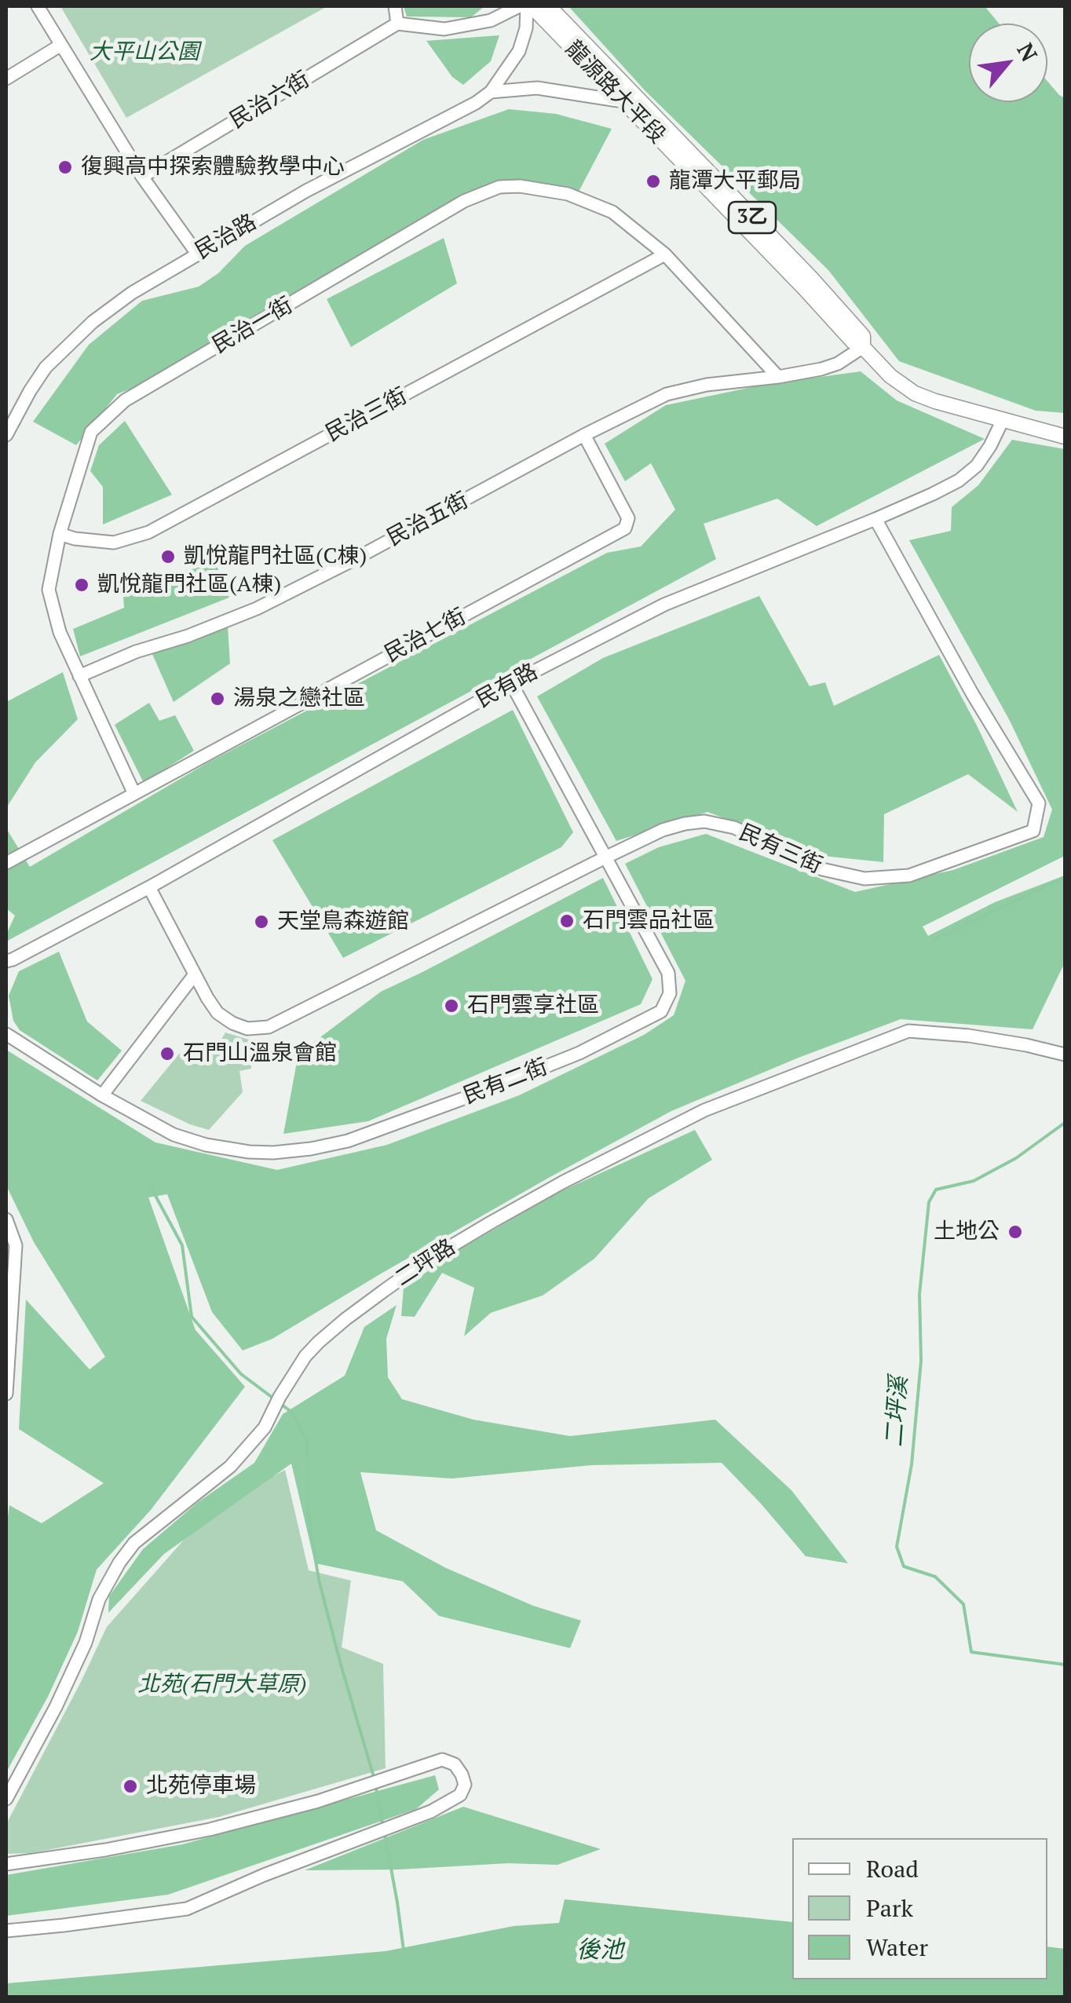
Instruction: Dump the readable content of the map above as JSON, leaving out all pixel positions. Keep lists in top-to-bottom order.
{
  "streets": {
    "main road": ["龍源路大平段", "3乙"],
    "street": [
      "民治六街",
      "民治路",
      "民治一街",
      "民治三街",
      "民治五街",
      "民治七街",
      "民有路",
      "民有三街",
      "民有二街",
      "二坪路"
    ]
  },
  "crossings": [
    ["龍源路大平段", "民有路"],
    ["民治一街", "民治三街"],
    ["民治一街", "民治五街"],
    ["民治一街", "民治七街"],
    ["民治五街", "民治七街"],
    ["民有路", "民有三街"],
    ["民有路", "民有二街"],
    ["民有三街", "民有二街"]
  ],
  "water": ["二坪溪", "後池"],
  "parks": ["大平山公園", "北苑(石門大草原)"],
  "places": [
    "復興高中探索體驗教學中心",
    "龍潭大平郵局",
    "凱悅龍門社區(C棟)",
    "凱悅龍門社區(A棟)",
    "湯泉之戀社區",
    "石門雲品社區",
    "天堂鳥森遊館",
    "石門雲享社區",
    "石門山溫泉會館",
    "土地公",
    "北苑停車場"
  ],
  "legend": ["Road", "Park", "Water"],
  "north": "top right"
}
